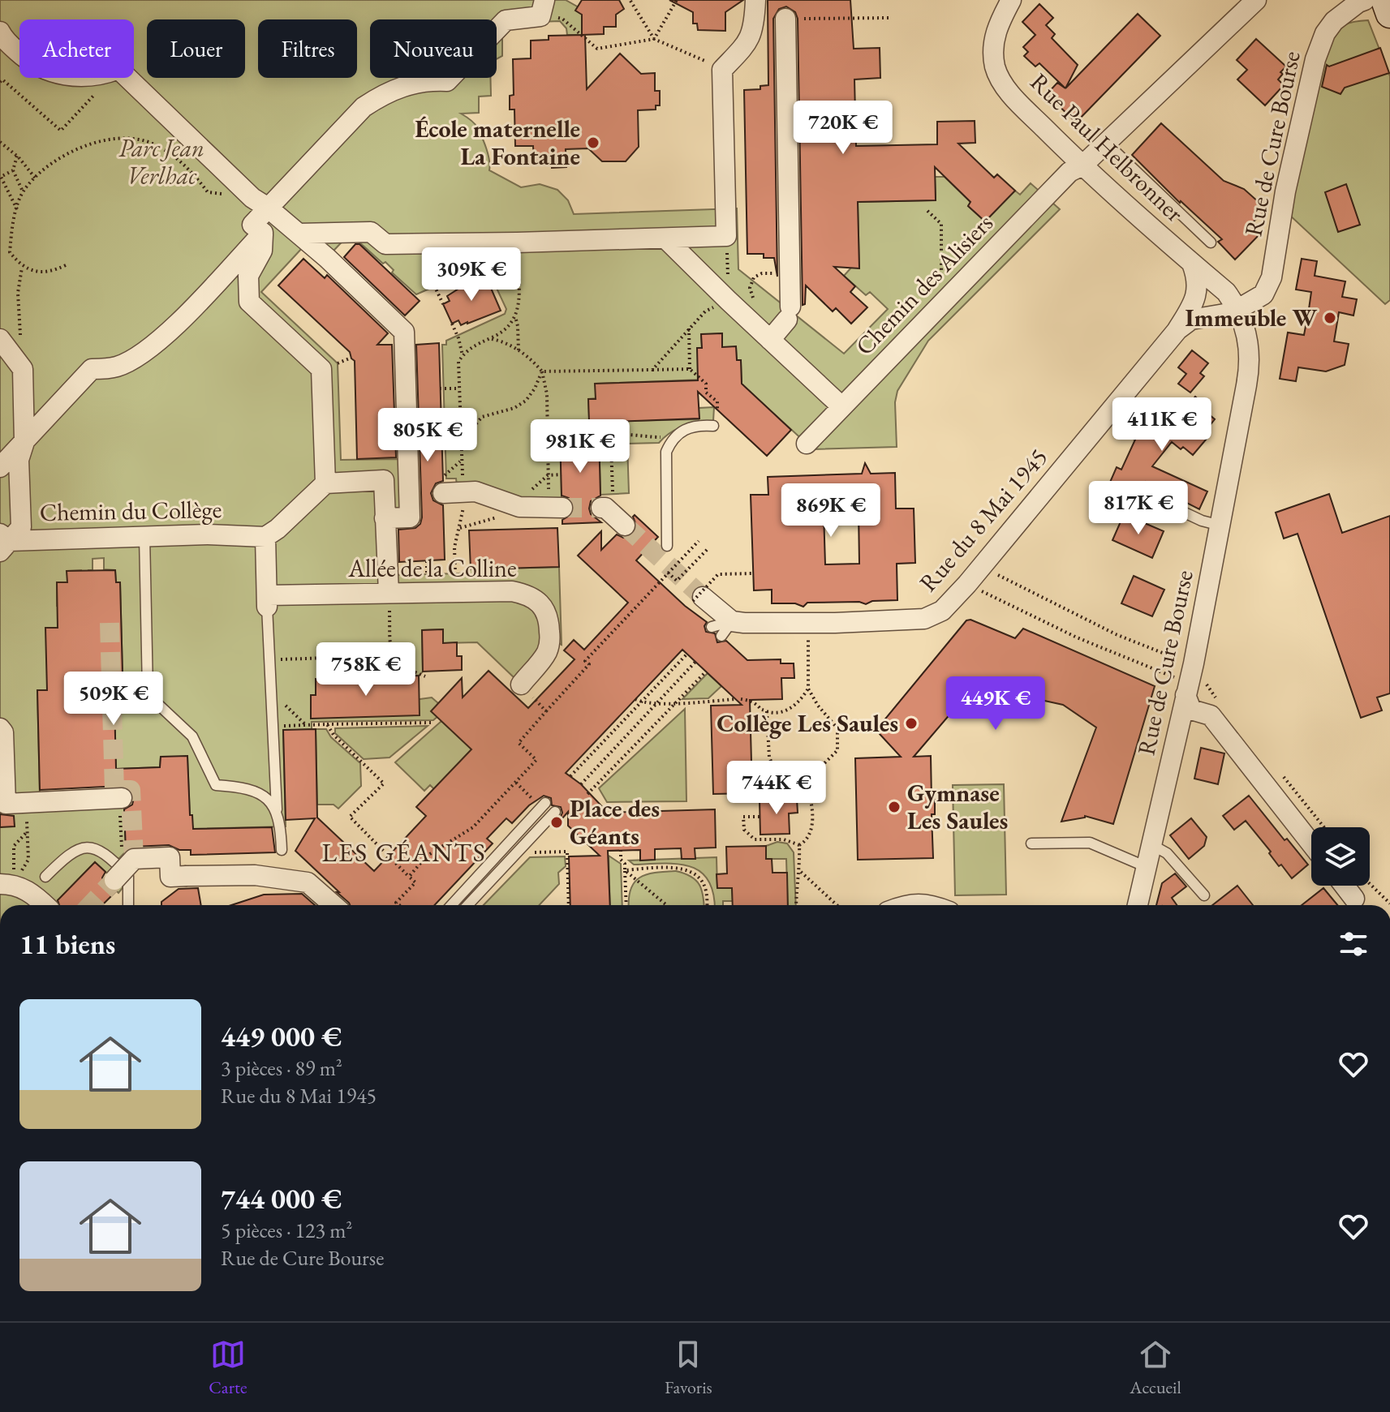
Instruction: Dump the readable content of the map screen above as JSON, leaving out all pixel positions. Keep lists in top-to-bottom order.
{
  "streets": {
    "street": [
      "Rue de Cure Bourse",
      "Rue Paul Helbronner",
      "Chemin des Alisiers",
      "Chemin du Collège",
      "Rue du 8 Mai 1945",
      "Allée de la Colline"
    ]
  },
  "crossings": [
    ["Rue de Cure Bourse", "Rue Paul Helbronner"],
    ["Rue de Cure Bourse", "Rue du 8 Mai 1945"],
    ["Rue Paul Helbronner", "Chemin des Alisiers"],
    ["Rue Paul Helbronner", "Rue du 8 Mai 1945"]
  ],
  "districts": ["LES GÉANTS"],
  "parks": ["Parc Jean Verlhac"],
  "places": [
    "École maternelle La Fontaine",
    "Immeuble W",
    "Collège Les Saules",
    "Gymnase Les Saules",
    "Place des Géants"
  ],
  "page": {
    "chip": [
      "Acheter",
      "Louer",
      "Filtres",
      "Nouveau"
    ],
    "price": [
      "720K €",
      "309K €",
      "411K €",
      "805K €",
      "981K €",
      "817K €",
      "869K €",
      "758K €",
      "509K €",
      "449K €",
      "744K €"
    ],
    "heading": "11 biens",
    "list": [
      {
        "name": "449 000 €",
        "note": "3 pièces · 89 m² · Rue du 8 Mai 1945"
      },
      {
        "name": "744 000 €",
        "note": "5 pièces · 123 m² · Rue de Cure Bourse"
      }
    ],
    "tabs": ["Carte", "Favoris", "Accueil"]
  }
}
